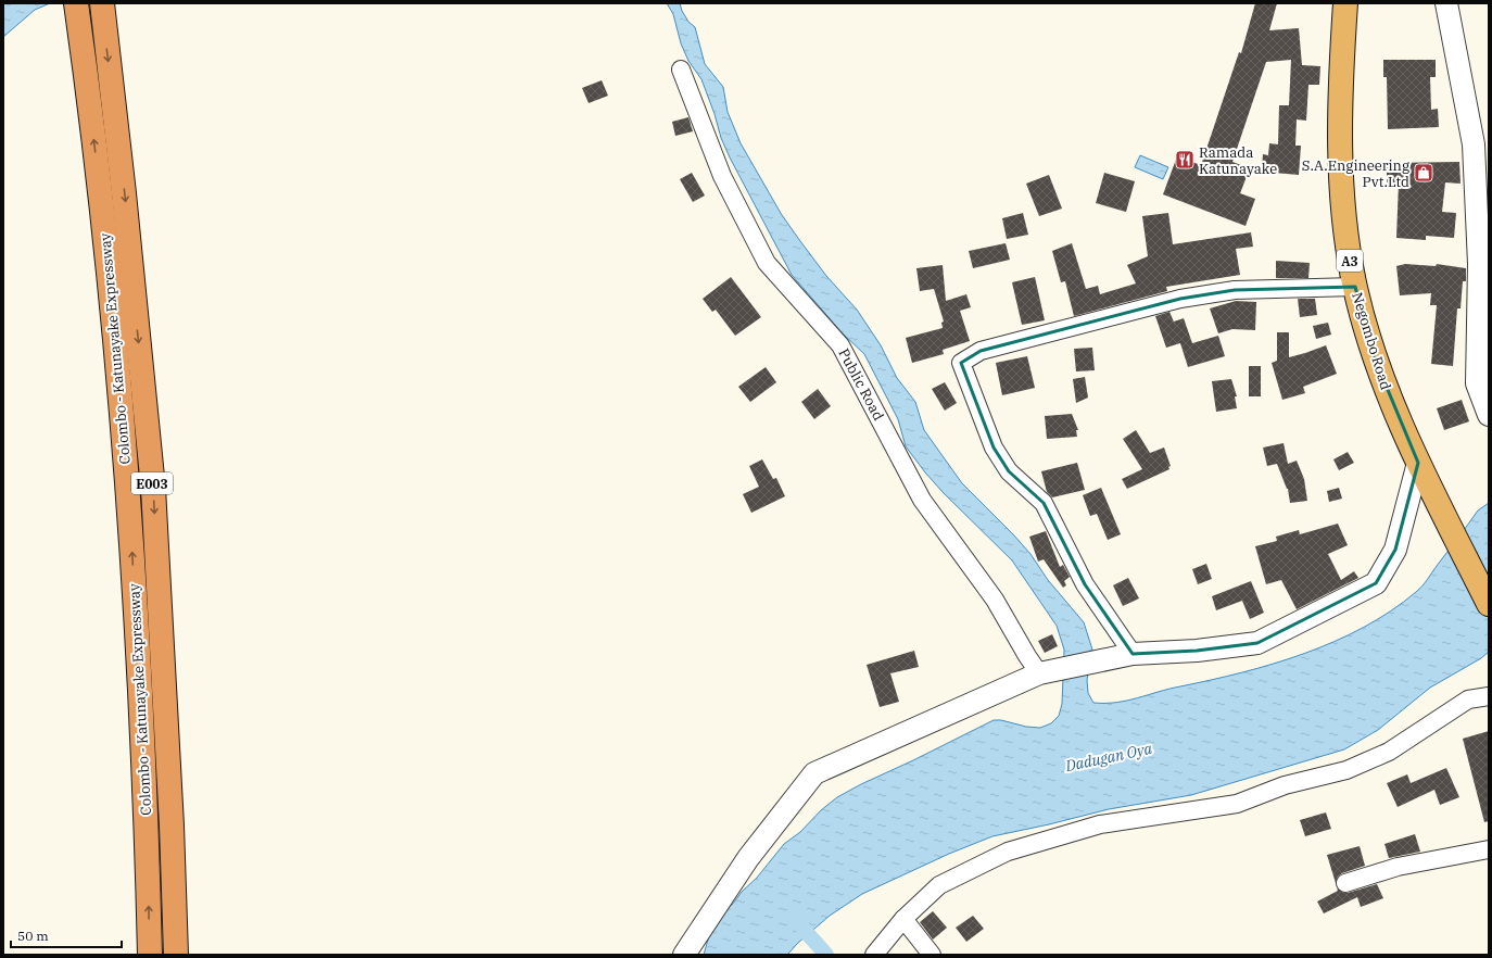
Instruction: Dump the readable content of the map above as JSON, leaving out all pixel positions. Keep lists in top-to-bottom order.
{
  "streets": {
    "highway": [
      "A3",
      "Negombo Road",
      "Colombo - Katunayake Expressway",
      "E003"
    ],
    "street": ["Public Road"]
  },
  "water": ["Dadugan Oya"],
  "places": {
    "restaurant": ["Ramada Katunayake"],
    "shop": ["S.A.Engineering Pvt.Ltd"]
  },
  "scale_bar": "50 m"
}
